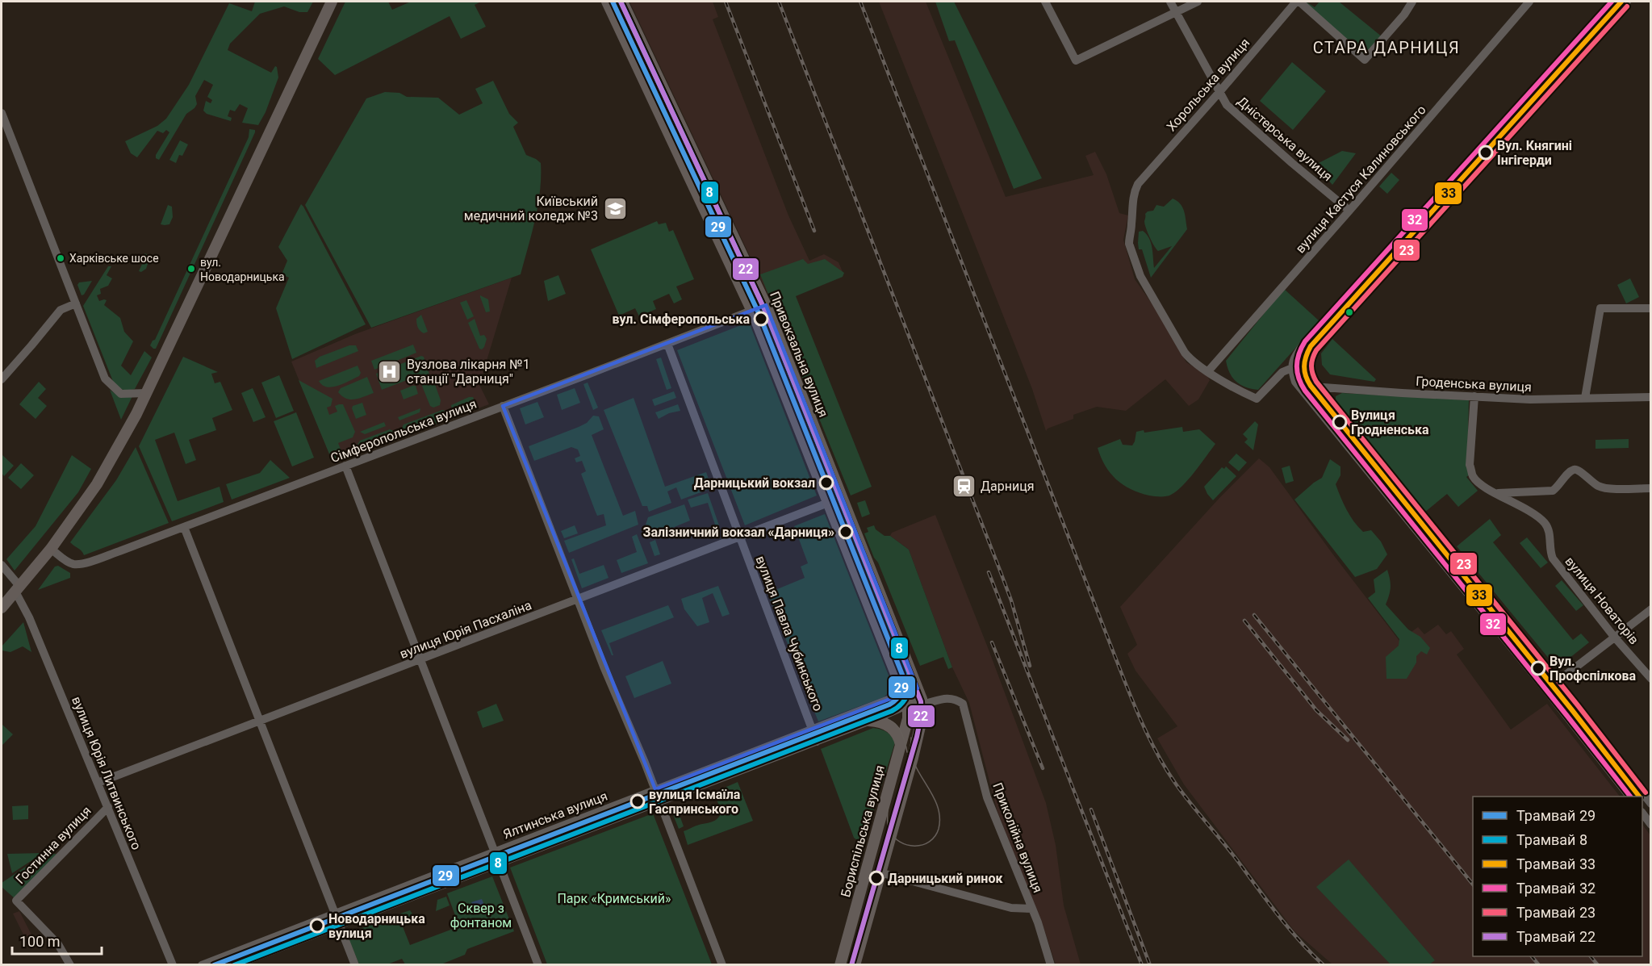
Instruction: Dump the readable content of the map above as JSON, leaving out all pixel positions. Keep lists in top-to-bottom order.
{
  "streets": {
    "main road": ["Привокзальна вулиця", "Бориспільська вулиця"],
    "street": [
      "Хорольська вулиця",
      "Дністерська вулиця",
      "вулиця Кастуся Калиновського",
      "Гроденська вулиця",
      "Сімферопольська вулиця",
      "вулиця Новаторів",
      "вулиця Юрія Пасхаліна",
      "вулиця Павла Чубинського",
      "вулиця Юрія Литвинського",
      "Ялтинська вулиця",
      "Приколійна вулиця",
      "Гостинна вулиця"
    ]
  },
  "crossings": [
    ["Хорольська вулиця", "Дністерська вулиця"],
    ["Хорольська вулиця", "вулиця Кастуся Калиновського"],
    ["Дністерська вулиця", "вулиця Кастуся Калиновського"],
    ["Привокзальна вулиця", "Сімферопольська вулиця"],
    ["Привокзальна вулиця", "вулиця Юрія Пасхаліна"],
    ["Привокзальна вулиця", "Ялтинська вулиця"],
    ["Привокзальна вулиця", "Бориспільська вулиця"],
    ["Привокзальна вулиця", "Приколійна вулиця"],
    ["Гроденська вулиця", "вулиця Новаторів"],
    ["Сімферопольська вулиця", "вулиця Павла Чубинського"],
    ["вулиця Юрія Пасхаліна", "вулиця Павла Чубинського"],
    ["вулиця Юрія Пасхаліна", "вулиця Юрія Литвинського"],
    ["вулиця Павла Чубинського", "Ялтинська вулиця"],
    ["вулиця Юрія Литвинського", "Гостинна вулиця"],
    ["Ялтинська вулиця", "Бориспільська вулиця"],
    ["Ялтинська вулиця", "Приколійна вулиця"],
    ["Бориспільська вулиця", "Приколійна вулиця"]
  ],
  "districts": ["СТАРА ДАРНИЦЯ"],
  "parks": ["Парк «Кримський»", "Сквер з фонтаном"],
  "places": {
    "other": [
      "Вул. Княгині Інгігерди",
      "Харківське шосе",
      "вул. Новодарницька",
      "вул. Сімферопольська",
      "Вулиця Гродненська",
      "Дарницький вокзал",
      "Залізничний вокзал «Дарниця»",
      "Вул. Профспілкова",
      "вулиця Ісмаїла Гаспринського",
      "Дарницький ринок",
      "Новодарницька вулиця"
    ],
    "school or university": ["Київський медичний коледж №3"],
    "hospital": ["Вузлова лікарня №1 станції \"Дарниця\""],
    "station": ["Дарниця"]
  },
  "lines": [
    "tram line 29",
    "tram line 8",
    "tram line 33",
    "tram line 32",
    "tram line 22",
    "tram line 23"
  ],
  "legend": [
    "Трамвай 29",
    "Трамвай 8",
    "Трамвай 33",
    "Трамвай 32",
    "Трамвай 23",
    "Трамвай 22"
  ],
  "scale_bar": "100 m"
}
